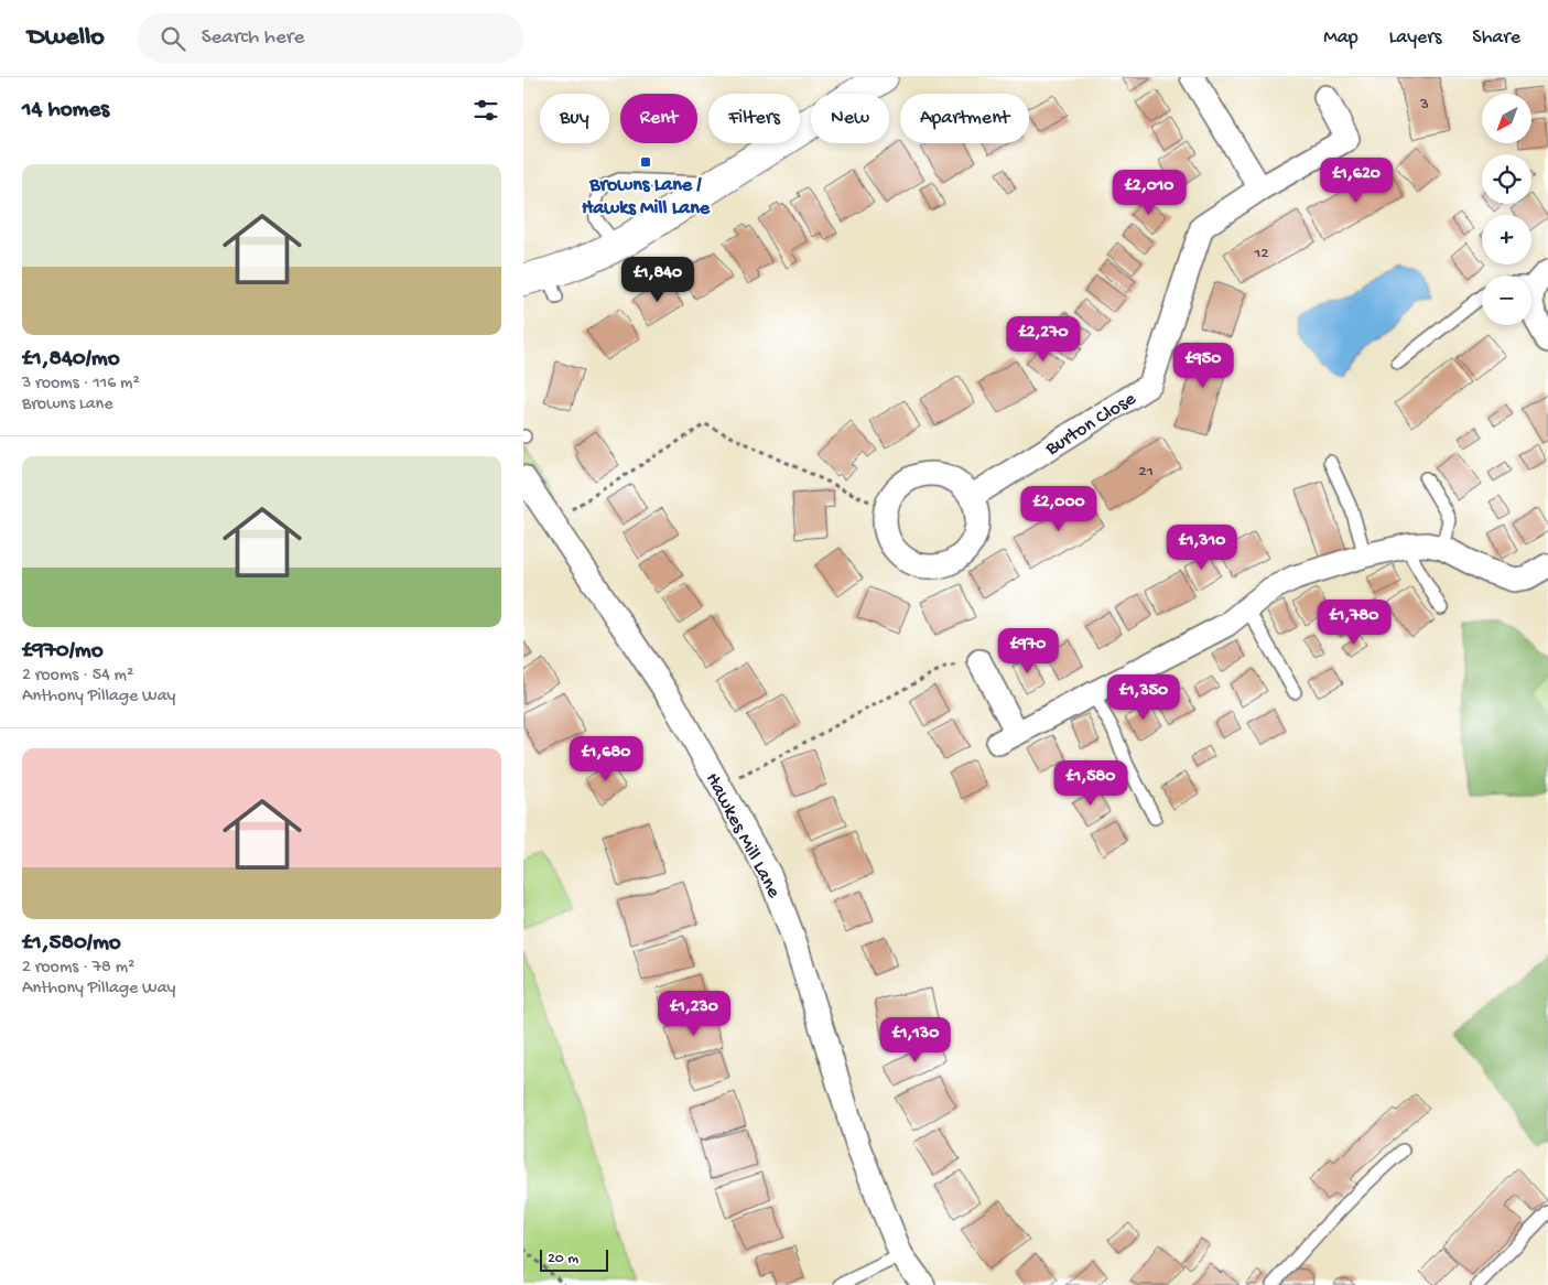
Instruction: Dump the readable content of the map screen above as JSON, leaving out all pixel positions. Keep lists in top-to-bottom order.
{
  "streets": {
    "street": ["Burton Close", "Hawkes Mill Lane"]
  },
  "places": {
    "transit": ["Browns Lane / Hawks Mill Lane"]
  },
  "house_numbers": ["3", "12", "21"],
  "scale_bar": "20 m",
  "north": "bottom left",
  "page": {
    "header": "Dwello",
    "search": "Search here",
    "nav": ["Map", "Layers", "Share"],
    "heading": "14 homes",
    "map_buttons": ["+", "−"],
    "chip": [
      "Buy",
      "Rent",
      "Filters",
      "New",
      "Apartment"
    ],
    "list": [
      {
        "name": "£1,840/mo",
        "note": "3 rooms · 116 m² · Browns Lane"
      },
      {
        "name": "£970/mo",
        "note": "2 rooms · 54 m² · Anthony Pillage Way"
      },
      {
        "name": "£1,580/mo",
        "note": "2 rooms · 78 m² · Anthony Pillage Way"
      }
    ],
    "price": [
      "£1,620",
      "£2,010",
      "£1,840",
      "£2,270",
      "£950",
      "£2,000",
      "£1,310",
      "£1,780",
      "£970",
      "£1,350",
      "£1,680",
      "£1,580",
      "£1,230",
      "£1,130"
    ],
    "scale": "20 m"
  }
}
